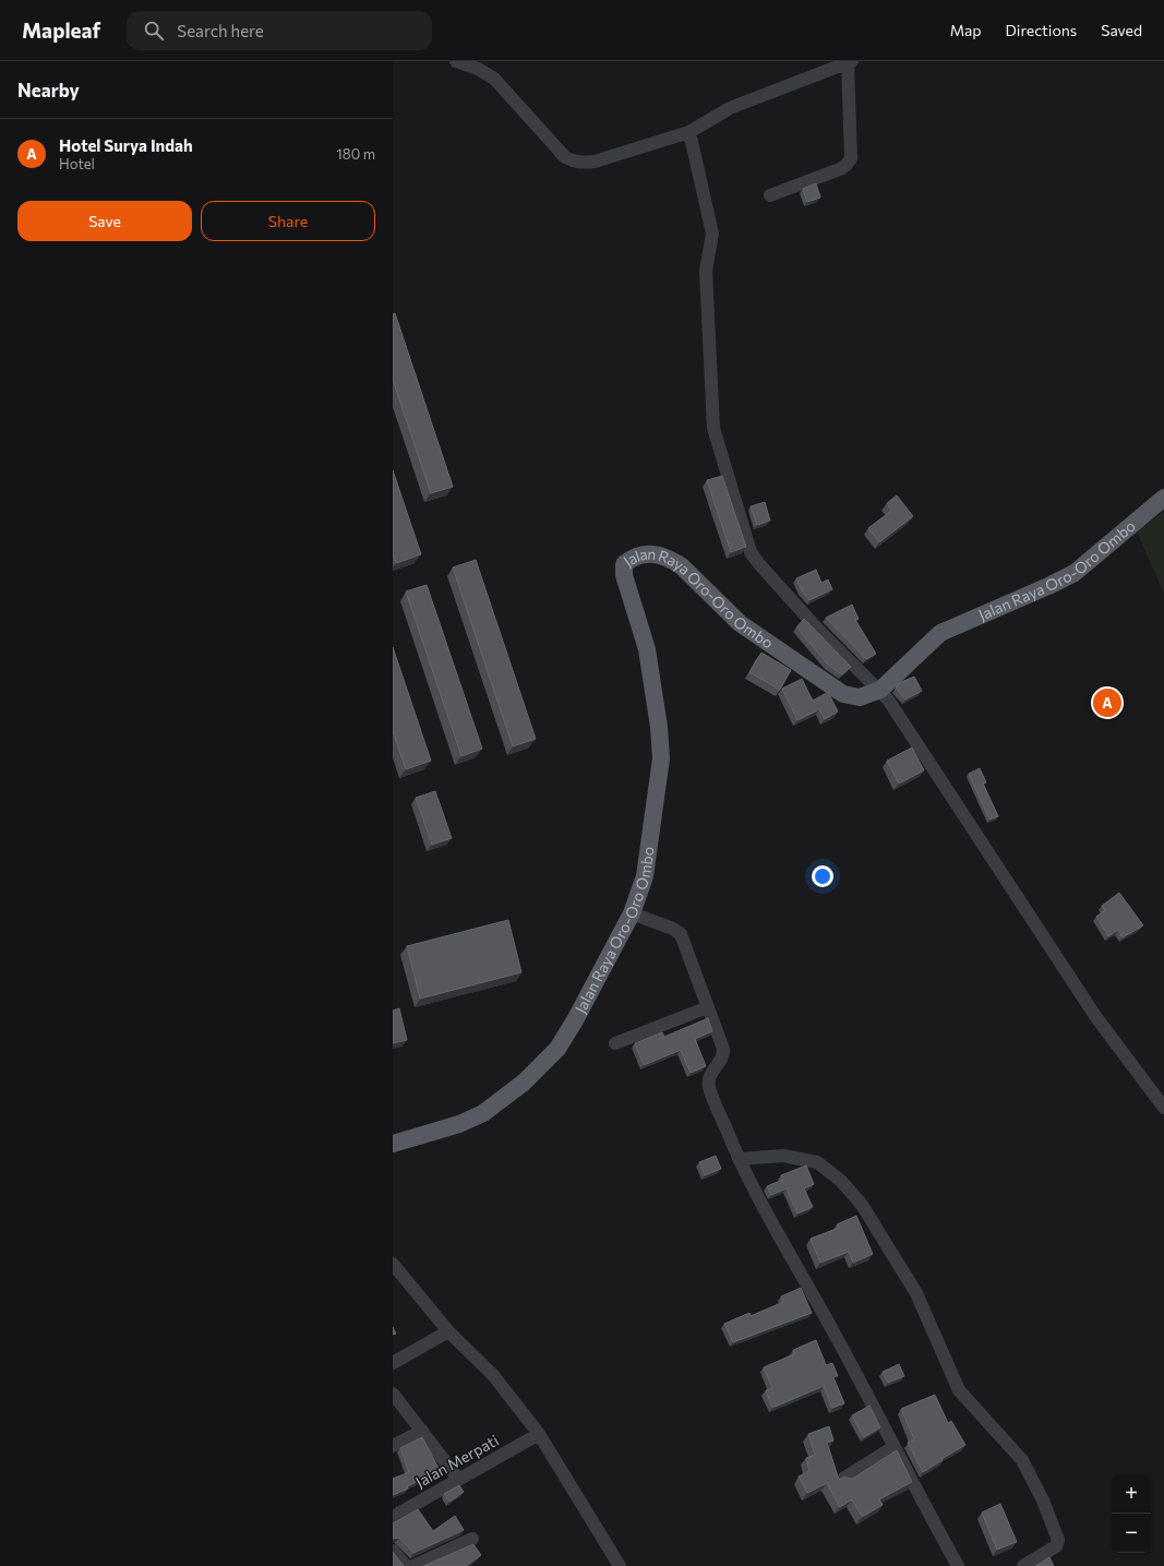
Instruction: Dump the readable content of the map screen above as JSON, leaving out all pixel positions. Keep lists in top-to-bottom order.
{
  "streets": {
    "main road": ["Jalan Raya Oro-Oro Ombo"],
    "street": ["Jalan Merpati"]
  },
  "page": {
    "header": "Mapleaf",
    "search": "Search here",
    "nav": ["Map", "Directions", "Saved"],
    "heading": "Nearby",
    "list": [
      {
        "mark": "A",
        "name": "Hotel Surya Indah",
        "note": "Hotel",
        "value": "180 m"
      }
    ],
    "buttons": ["Save", "Share"],
    "pins": "A",
    "map_buttons": ["+", "−"]
  }
}
